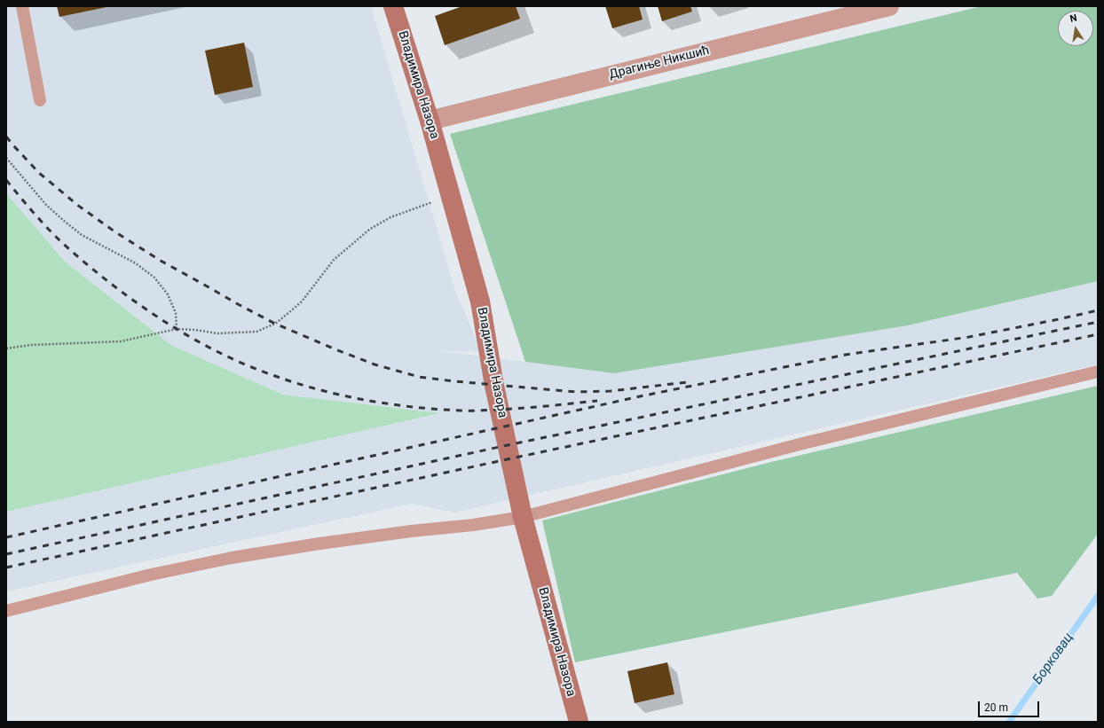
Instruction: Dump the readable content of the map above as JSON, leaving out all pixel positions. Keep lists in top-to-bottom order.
{
  "streets": {
    "street": ["Драгиње Никшић", "Владимира Назора"]
  },
  "crossings": [
    ["Драгиње Никшић", "Владимира Назора"]
  ],
  "water": ["Борковац"],
  "scale_bar": "20 m",
  "north": "top"
}
